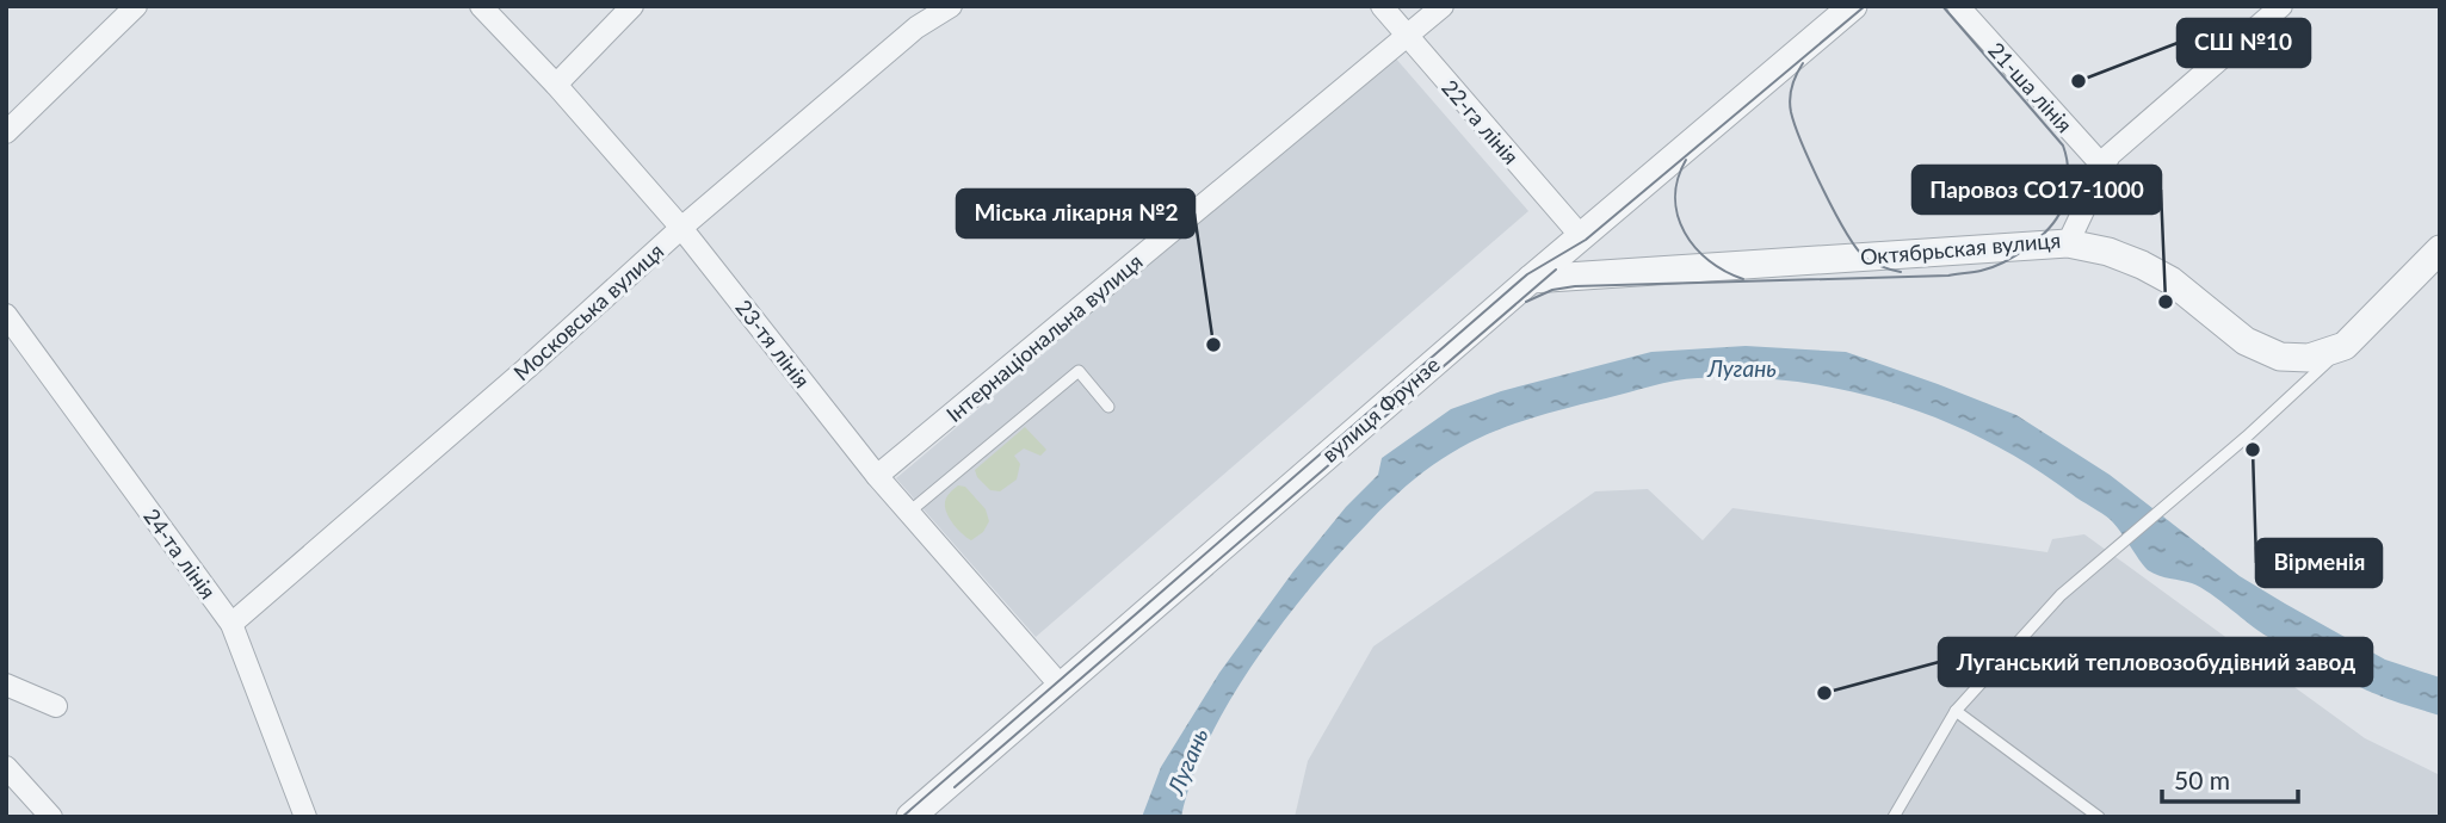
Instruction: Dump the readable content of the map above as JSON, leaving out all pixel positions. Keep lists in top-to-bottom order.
{
  "streets": {
    "street": [
      "21-ша лінія",
      "22-га лінія",
      "Октябрьская вулиця",
      "Московська вулиця",
      "Інтернаціональна вулиця",
      "23-тя лінія",
      "вулиця Фрунзе",
      "24-та лінія"
    ]
  },
  "crossings": [
    ["21-ша лінія", "Октябрьская вулиця"],
    ["22-га лінія", "Інтернаціональна вулиця"],
    ["22-га лінія", "вулиця Фрунзе"],
    ["Октябрьская вулиця", "вулиця Фрунзе"],
    ["Московська вулиця", "23-тя лінія"],
    ["Московська вулиця", "24-та лінія"],
    ["Інтернаціональна вулиця", "23-тя лінія"],
    ["23-тя лінія", "вулиця Фрунзе"]
  ],
  "water": ["Лугань"],
  "places": [
    "СШ №10",
    "Паровоз СО17-1000",
    "Міська лікарня №2",
    "Вірменія",
    "Луганський тепловозобудівний завод"
  ],
  "scale_bar": "50 m"
}
